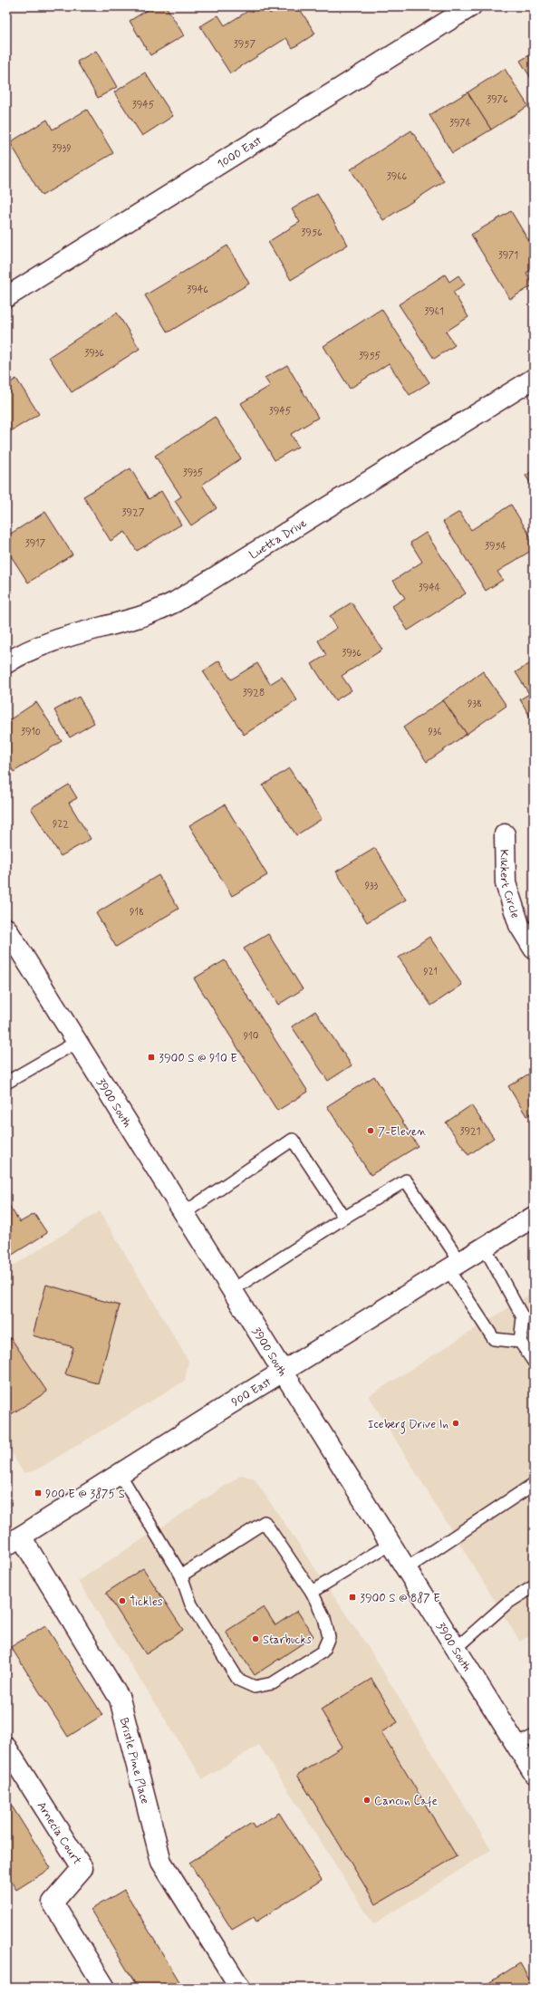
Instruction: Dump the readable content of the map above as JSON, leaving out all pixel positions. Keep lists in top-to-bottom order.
{
  "streets": {
    "street": [
      "1000 East",
      "Luetta Drive",
      "Kikkert Circle",
      "3900 South",
      "900 East",
      "Bristle Pine Place",
      "Arnecia Court"
    ]
  },
  "crossings": [
    ["3900 South", "900 East"],
    ["900 East", "Bristle Pine Place"]
  ],
  "places": {
    "transit": ["3900 S @ 910 E", "900 E @ 3875 S", "3900 S @ 887 E"],
    "other": [
      "7-Eleven",
      "Iceberg Drive In",
      "Tickles",
      "Starbucks",
      "Cancun Cafe"
    ]
  },
  "house_numbers": [
    "3957",
    "3976",
    "3945",
    "3974",
    "3939",
    "3966",
    "3956",
    "3971",
    "3946",
    "3961",
    "3936",
    "3955",
    "3945",
    "3935",
    "3927",
    "3917",
    "3954",
    "3944",
    "3936",
    "3928",
    "938",
    "3910",
    "936",
    "922",
    "933",
    "918",
    "921",
    "910",
    "3921"
  ]
}
